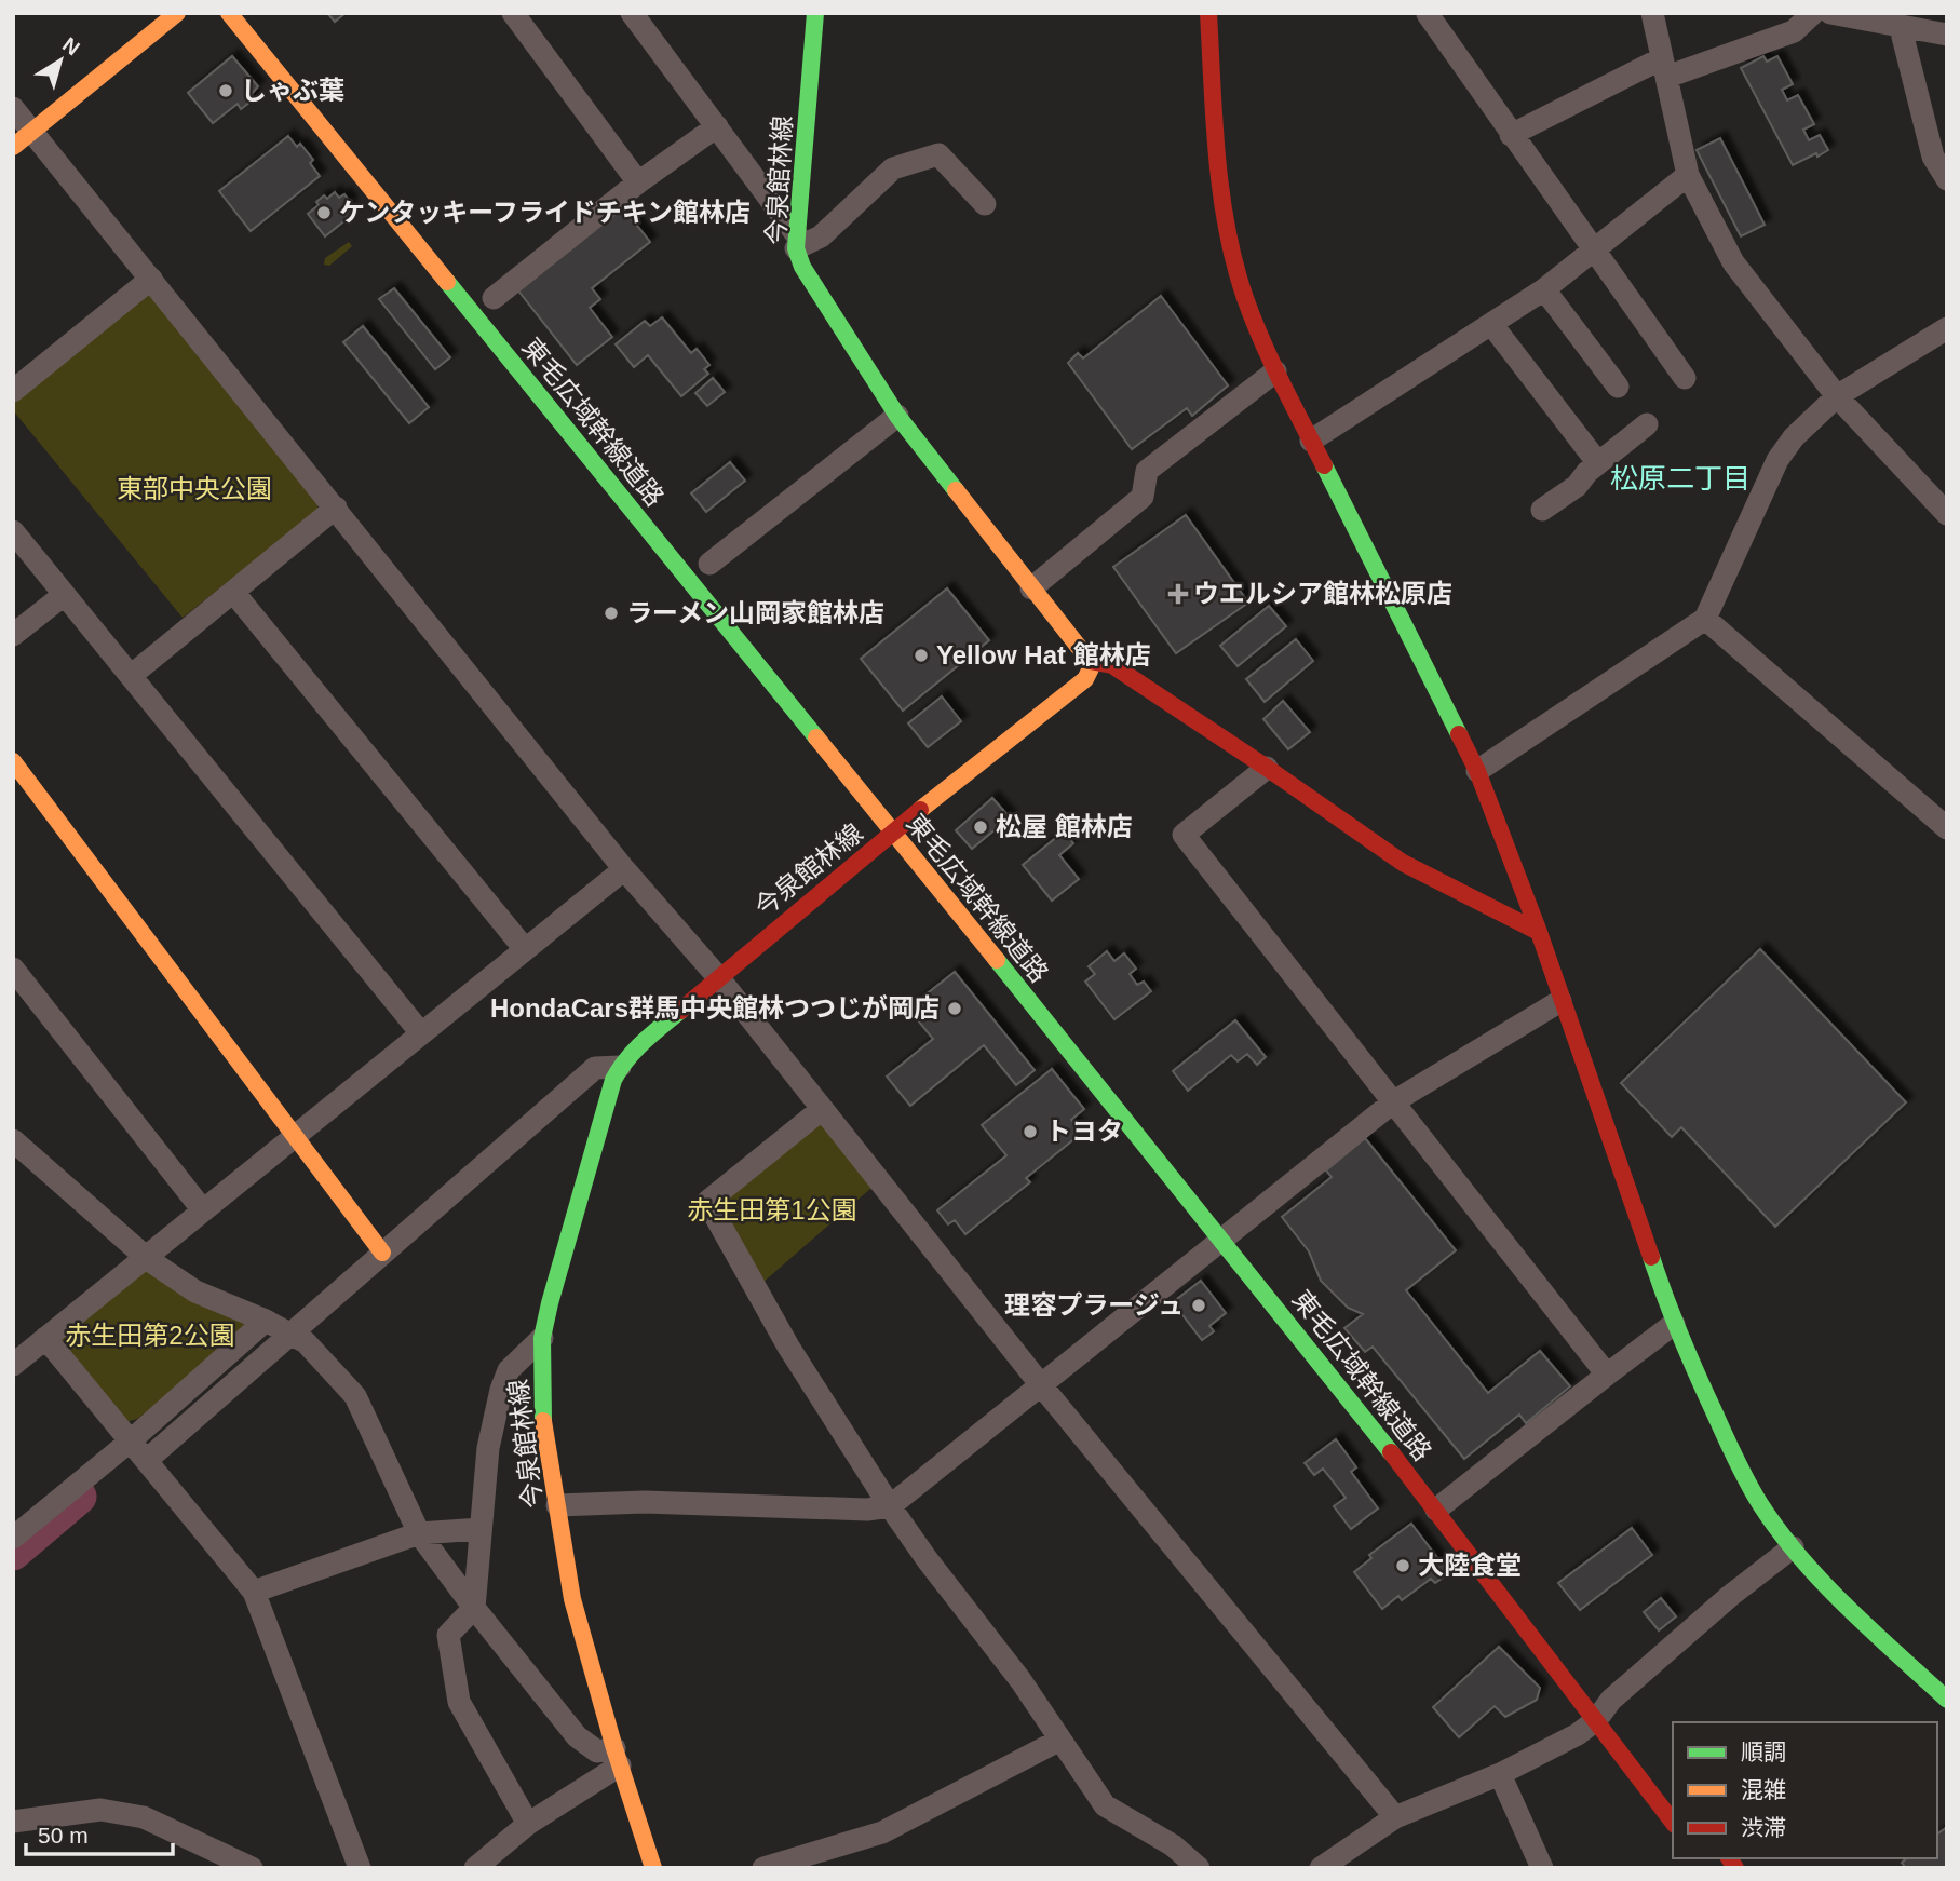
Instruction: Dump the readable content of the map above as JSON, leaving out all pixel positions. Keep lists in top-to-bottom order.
{
  "streets": {
    "main road": ["今泉館林線", "東毛広域幹線道路"]
  },
  "crossings": [
    ["今泉館林線", "東毛広域幹線道路"]
  ],
  "districts": ["松原二丁目"],
  "parks": ["東部中央公園", "赤生田第1公園", "赤生田第2公園"],
  "places": {
    "other": [
      "しゃぶ葉",
      "ケンタッキーフライドチキン館林店",
      "ラーメン山岡家館林店",
      "Yellow Hat 館林店",
      "松屋 館林店",
      "HondaCars群馬中央館林つつじが岡店",
      "トヨタ",
      "理容プラージュ",
      "大陸食堂"
    ],
    "health": ["ウエルシア館林松原店"]
  },
  "legend": ["順調", "混雑", "渋滞"],
  "scale_bar": "50 m",
  "north": "top right"
}
